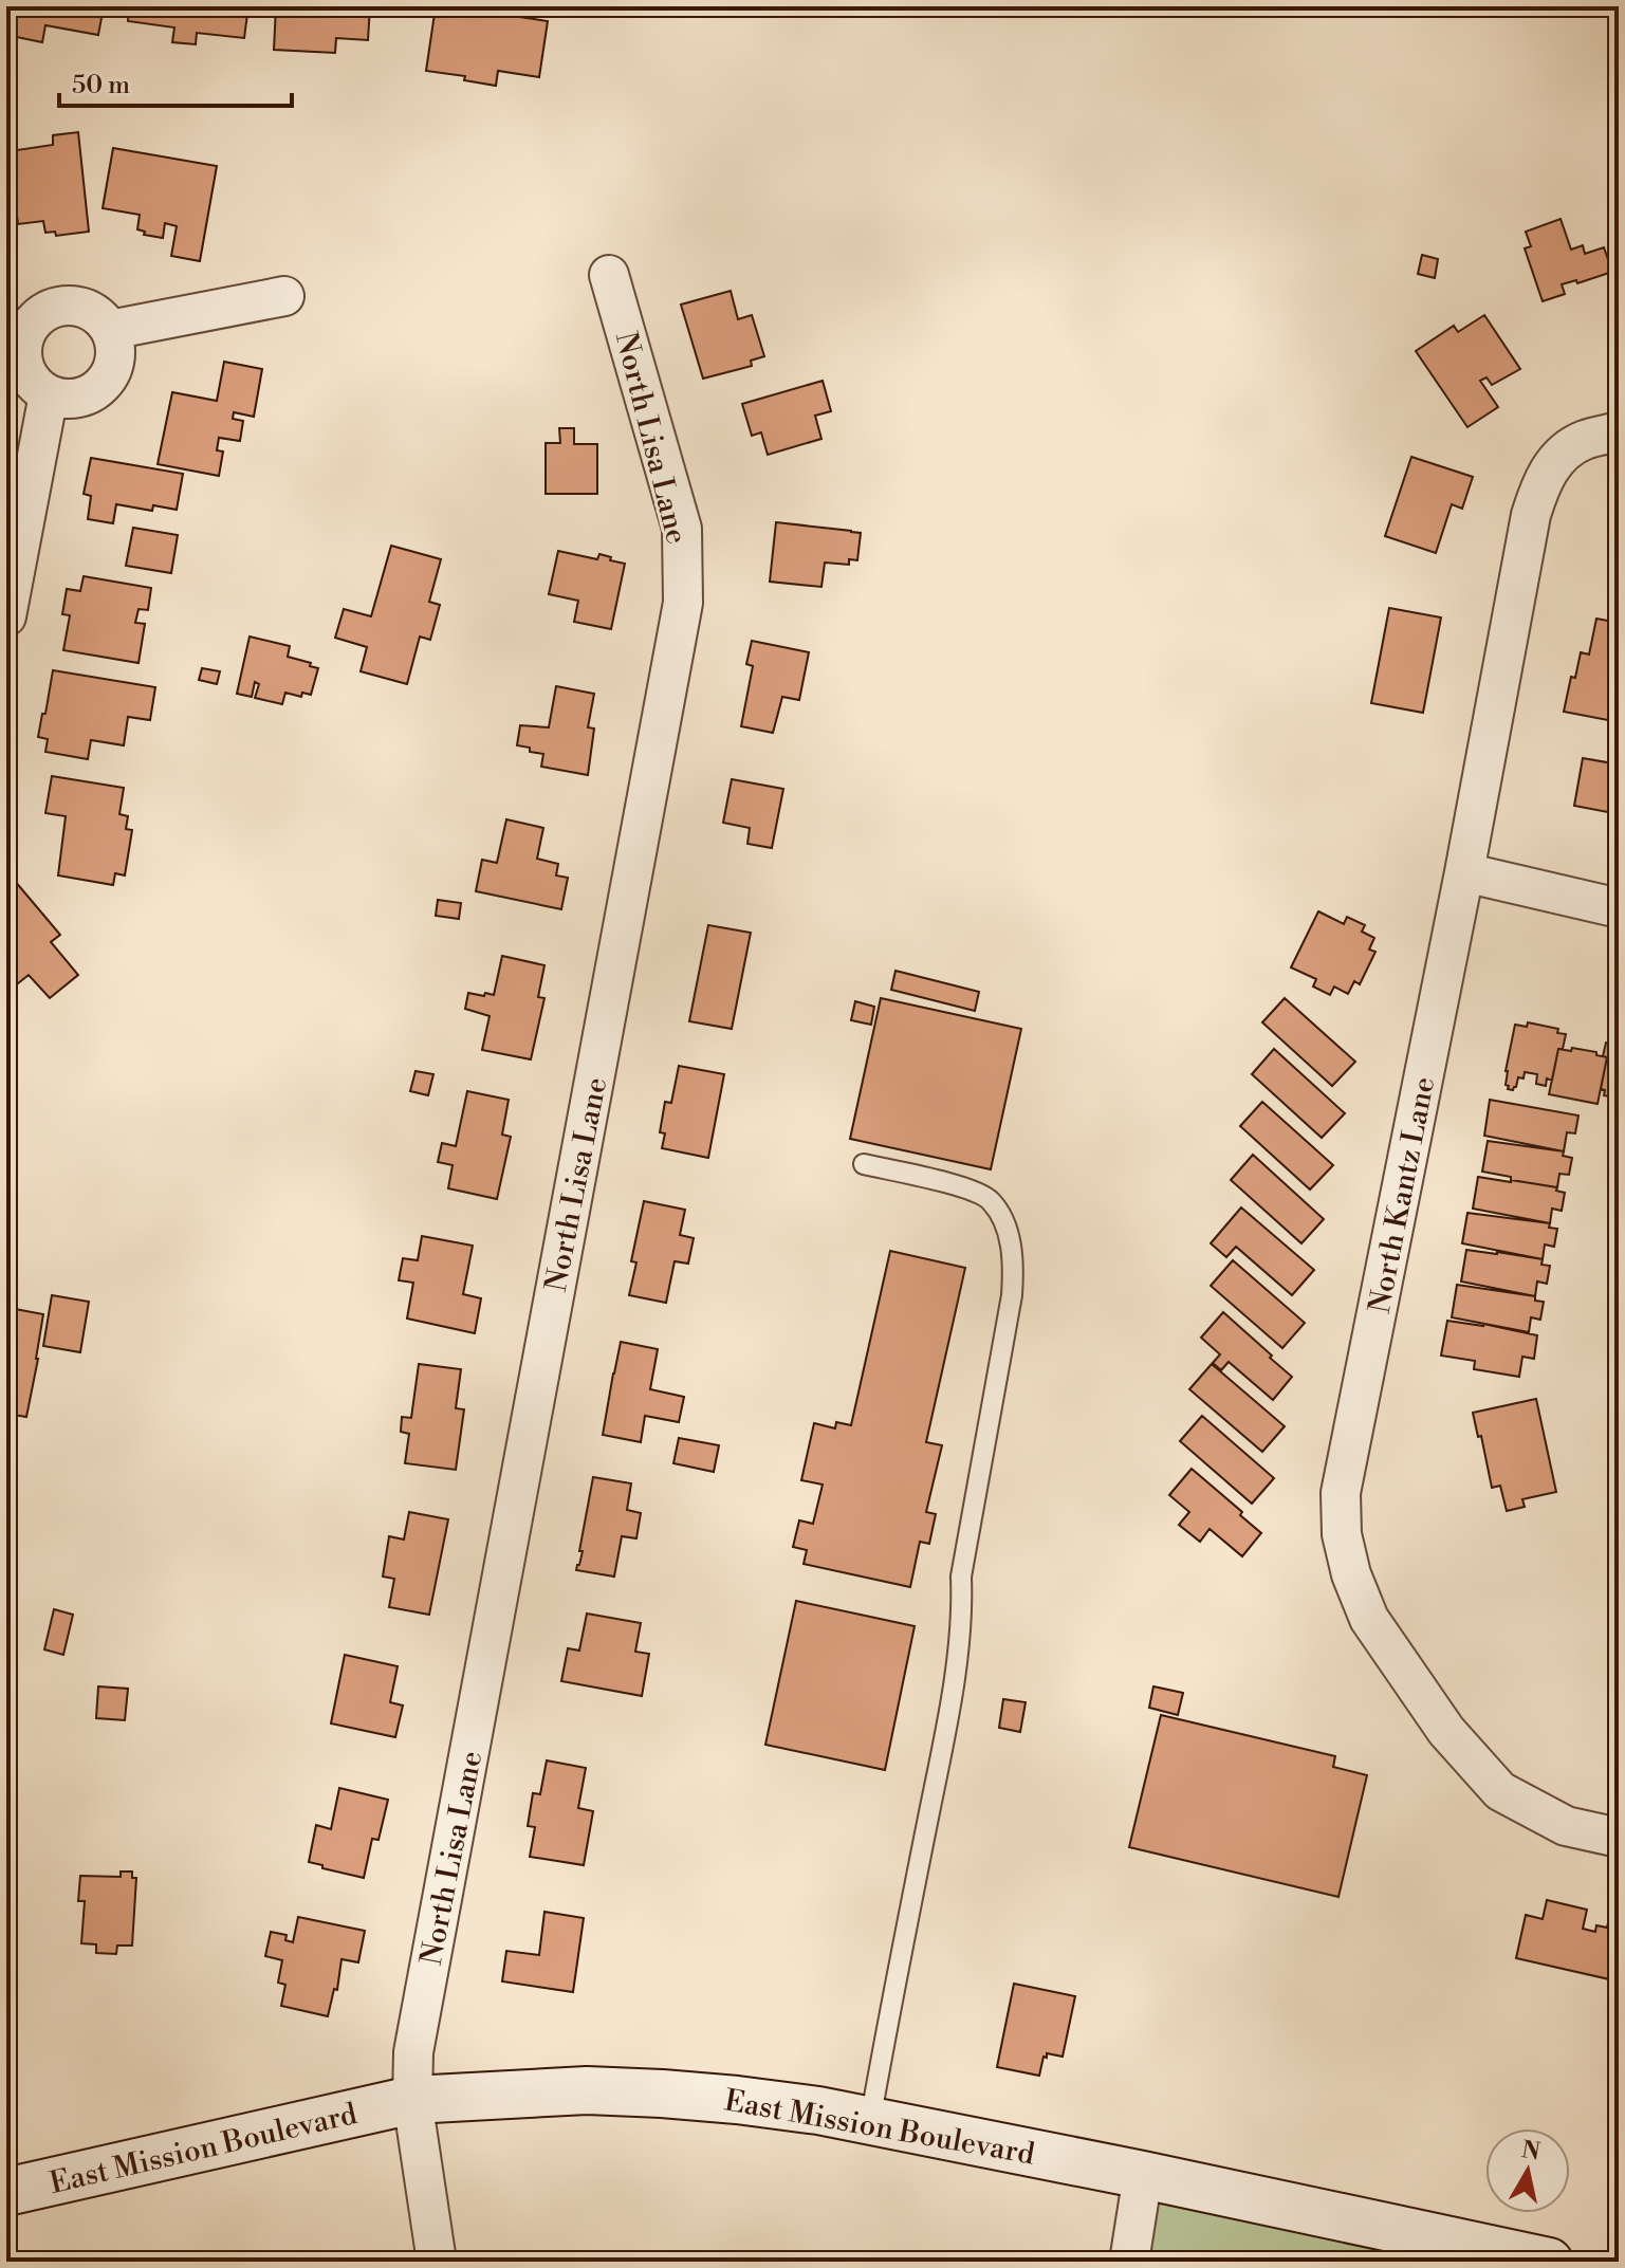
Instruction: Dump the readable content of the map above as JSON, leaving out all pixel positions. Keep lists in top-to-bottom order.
{
  "streets": {
    "main road": ["East Mission Boulevard"],
    "street": ["North Lisa Lane", "North Kantz Lane"]
  },
  "crossings": [
    ["North Lisa Lane", "East Mission Boulevard"]
  ],
  "scale_bar": "50 m",
  "north": "top"
}
